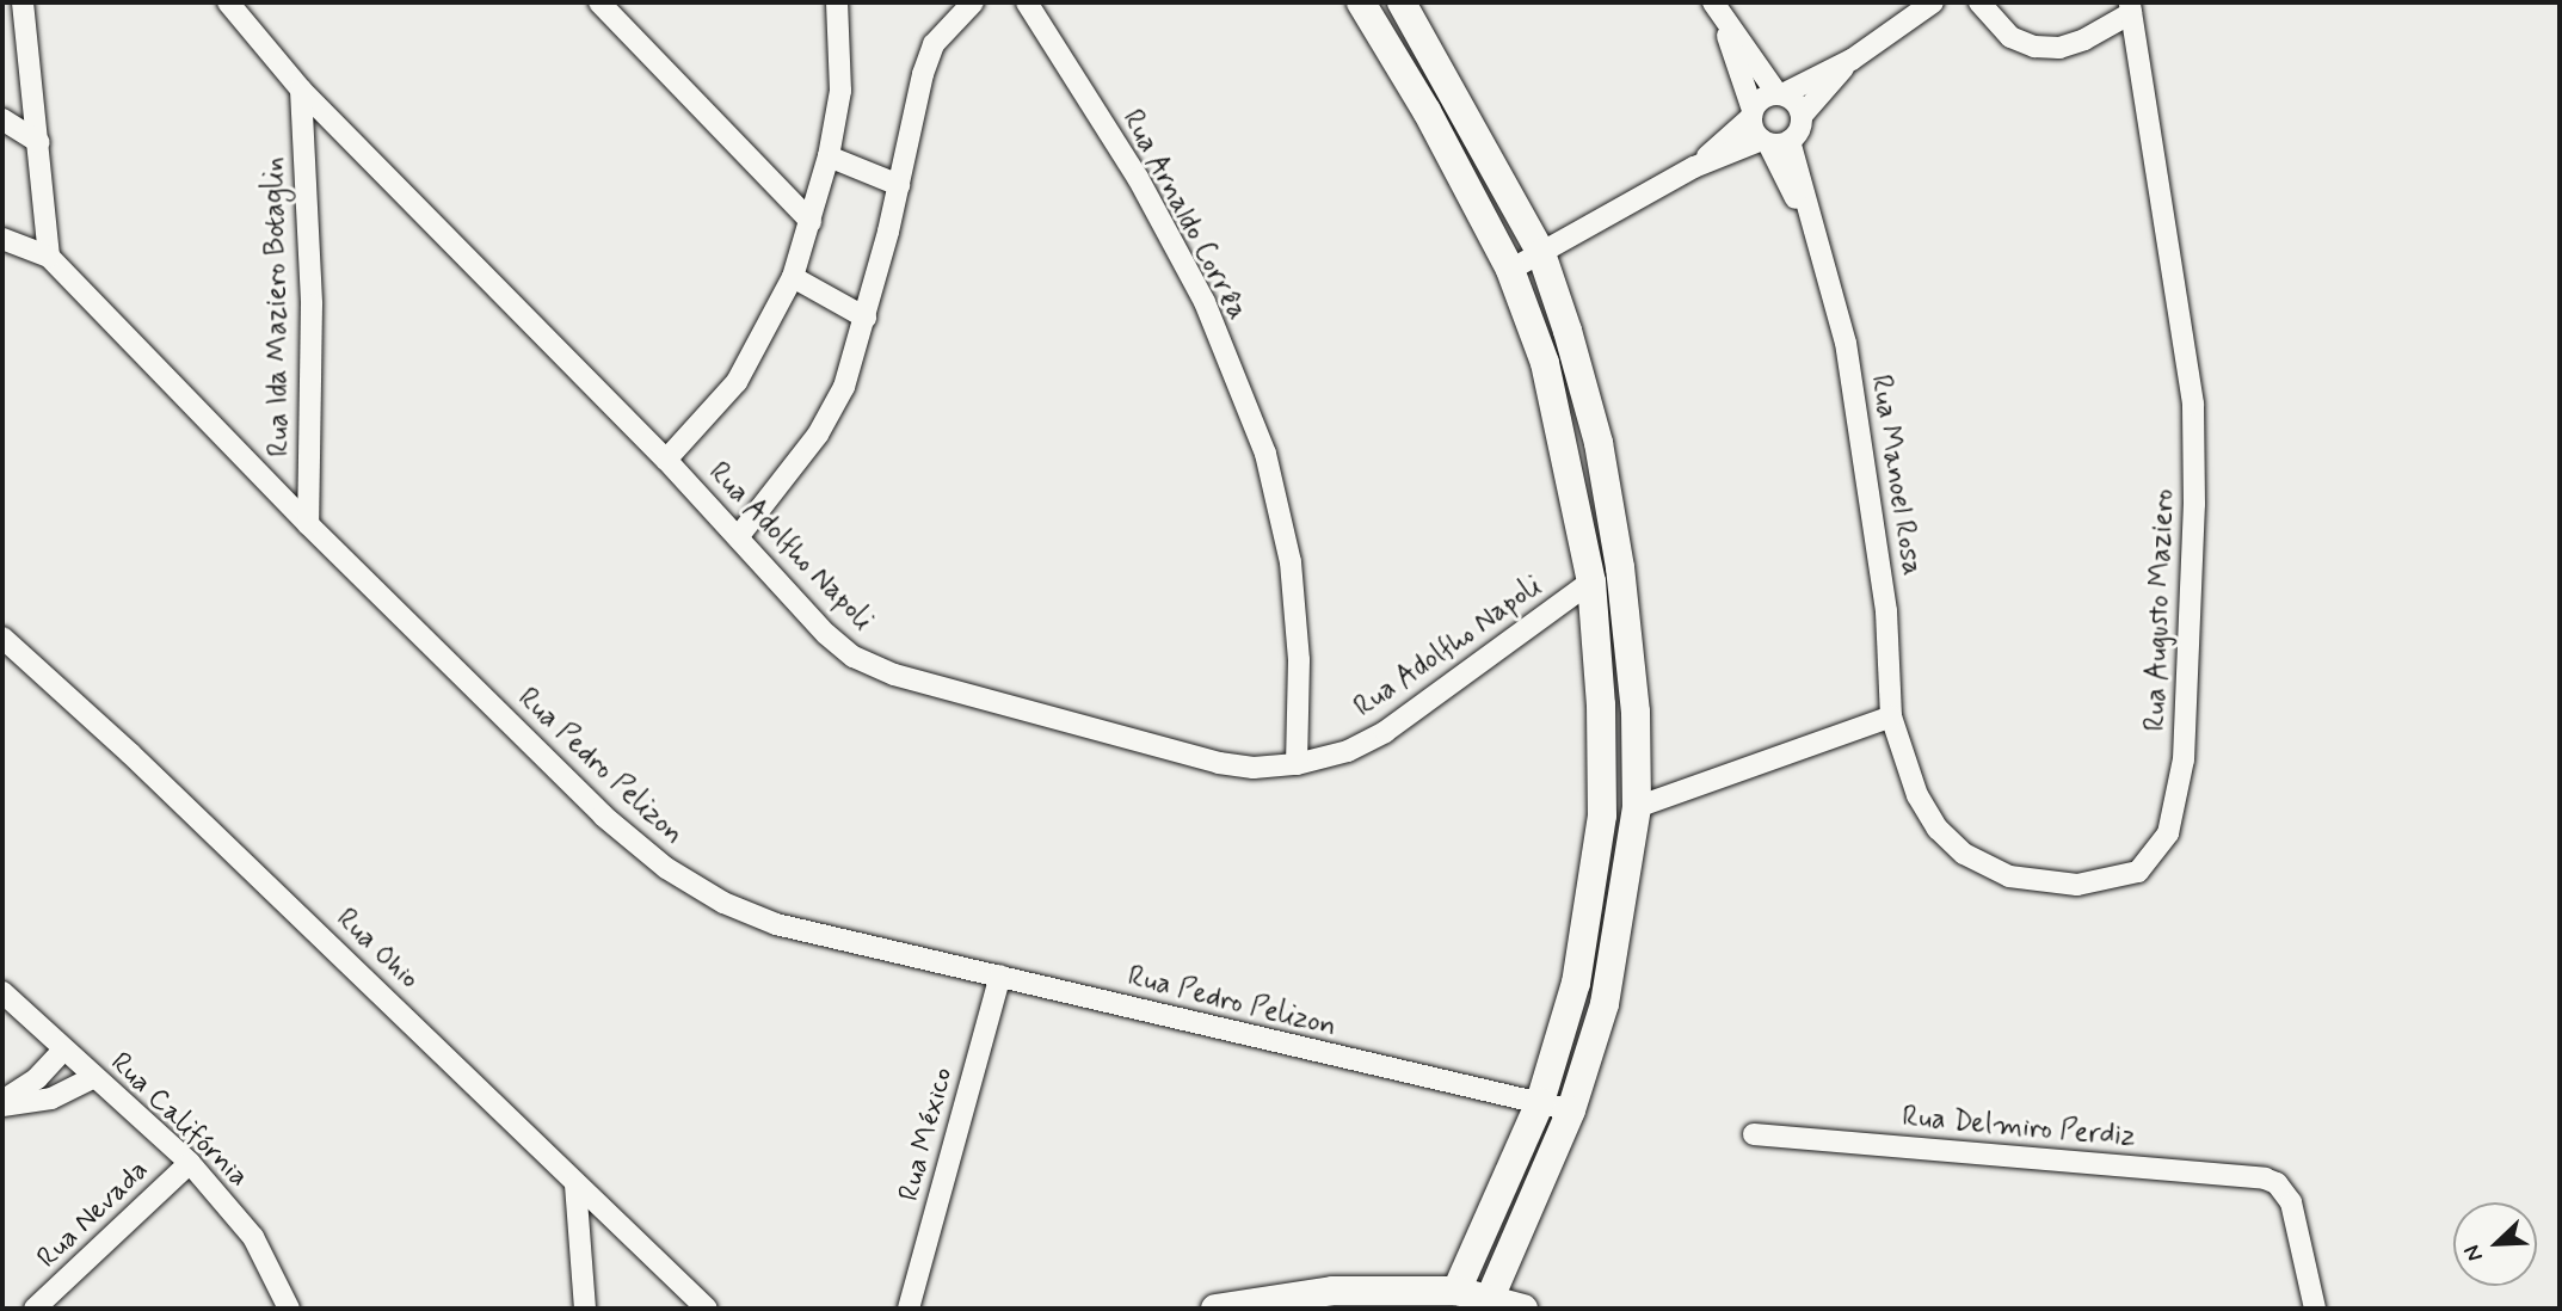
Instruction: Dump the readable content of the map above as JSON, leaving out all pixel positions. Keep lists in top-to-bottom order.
{
  "streets": {
    "street": [
      "Rua Arnaldo Corrêa",
      "Rua Ida Maziero Botaglin",
      "Rua Manoel Rosa",
      "Rua Adolfho Napoli",
      "Rua Augusto Maziero",
      "Rua Pedro Pelizon",
      "Rua Ohio",
      "Rua Califórnia",
      "Rua Delmiro Perdiz",
      "Rua México",
      "Rua Nevada"
    ]
  },
  "crossings": [
    ["Rua Arnaldo Corrêa", "Rua Adolfho Napoli"],
    ["Rua Ida Maziero Botaglin", "Rua Adolfho Napoli"],
    ["Rua Ida Maziero Botaglin", "Rua Pedro Pelizon"],
    ["Rua Manoel Rosa", "Rua Augusto Maziero"],
    ["Rua Pedro Pelizon", "Rua México"],
    ["Rua Califórnia", "Rua Nevada"]
  ],
  "north": "bottom left"
}
